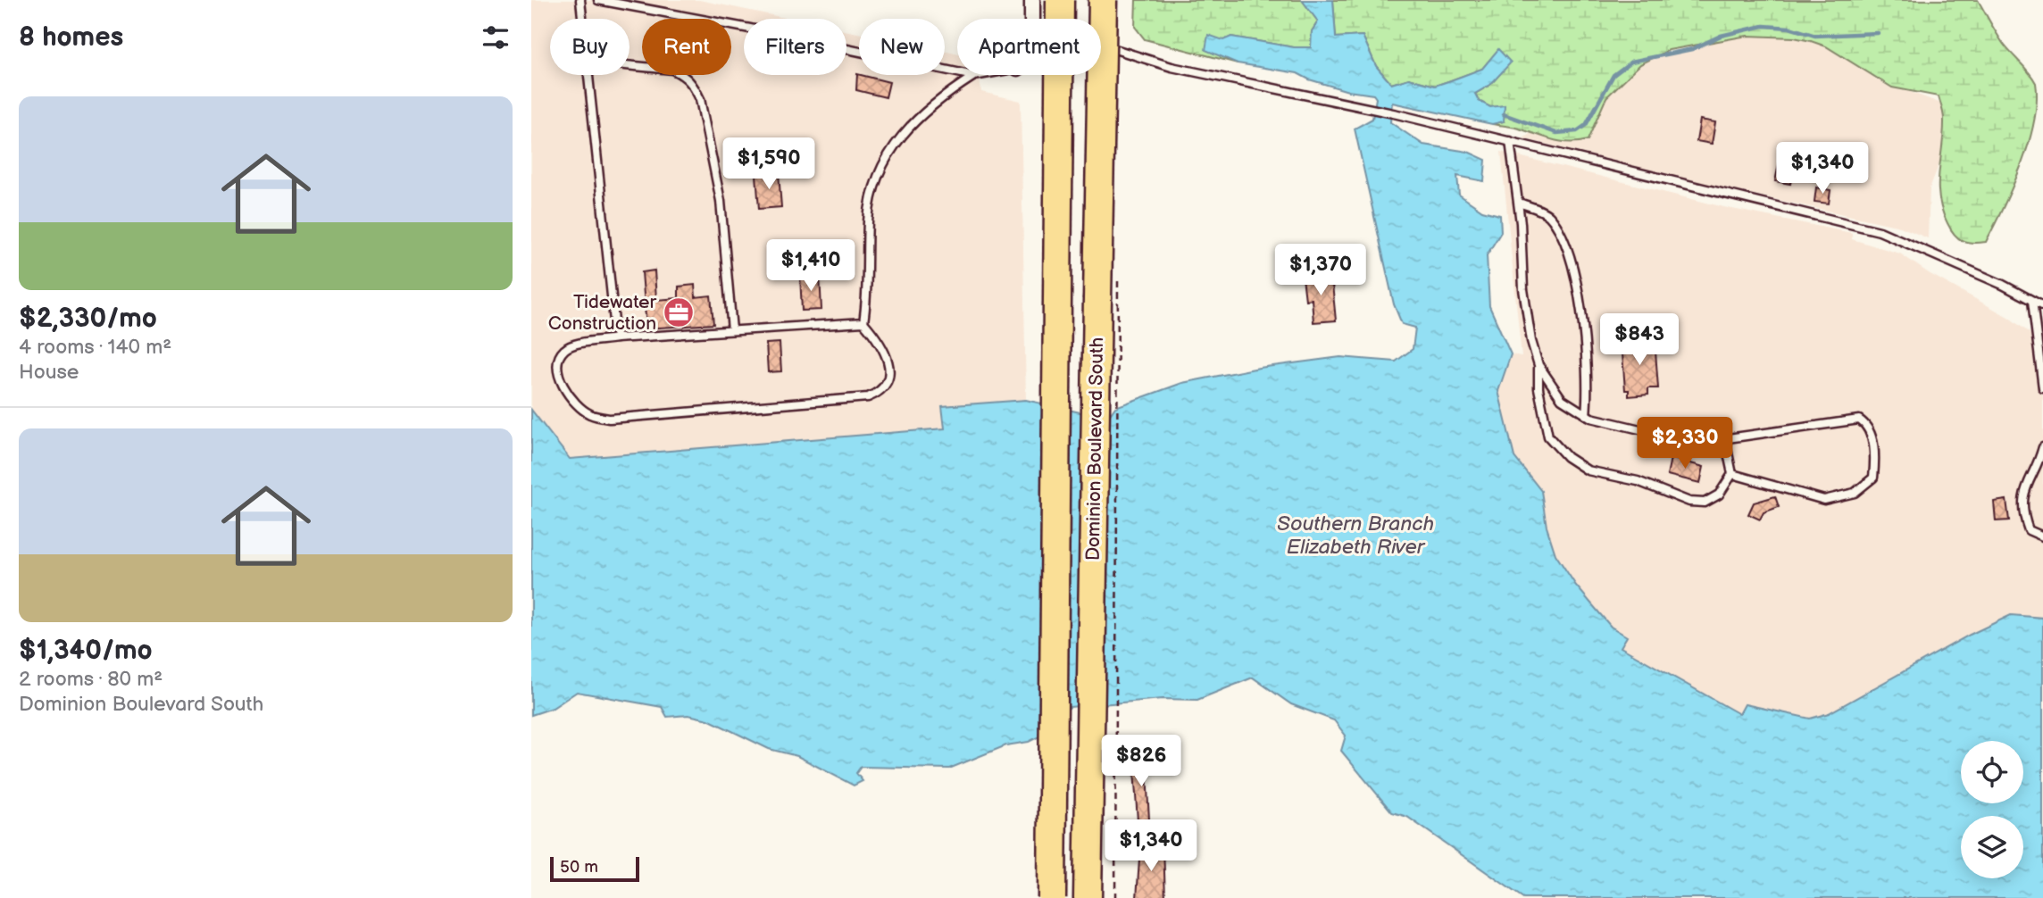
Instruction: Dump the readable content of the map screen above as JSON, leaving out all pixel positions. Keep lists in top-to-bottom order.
{
  "streets": {
    "highway": ["Dominion Boulevard South"]
  },
  "water": ["Southern Branch Elizabeth River"],
  "places": {
    "office": ["Tidewater Construction"]
  },
  "scale_bar": "50 m",
  "page": {
    "heading": "8 homes",
    "chip": [
      "Buy",
      "Rent",
      "Filters",
      "New",
      "Apartment"
    ],
    "list": [
      {
        "name": "$2,330/mo",
        "note": "4 rooms · 140 m² · House"
      },
      {
        "name": "$1,340/mo",
        "note": "2 rooms · 80 m² · Dominion Boulevard South"
      }
    ],
    "price": [
      "$1,590",
      "$1,340",
      "$1,410",
      "$1,370",
      "$843",
      "$2,330",
      "$826",
      "$1,340"
    ],
    "scale": "50 m"
  }
}
